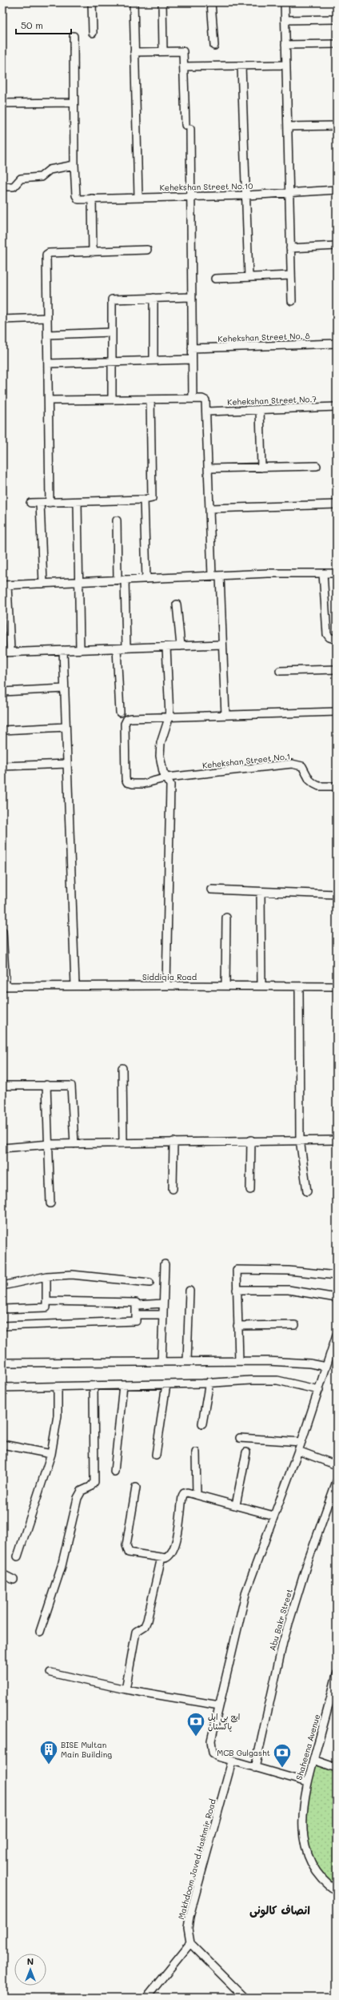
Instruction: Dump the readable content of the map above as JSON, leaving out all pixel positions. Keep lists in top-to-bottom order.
{
  "streets": {
    "street": [
      "Kehekshan Street No.10",
      "Kehekshan Street No. 8",
      "Kehekshan Street No.7",
      "Kehekshan Street No.1",
      "Siddiqia Road",
      "Abu Bakr Street",
      "Shaheena Avenue",
      "Makhdoom Javed Hashmir Road"
    ]
  },
  "districts": ["انصاف کالونی"],
  "places": {
    "bank": ["ایچ بی ایل پاکستان", "MCB Gulgasht"],
    "building": ["BISE Multan Main Building"]
  },
  "scale_bar": "50 m",
  "north": "top"
}
